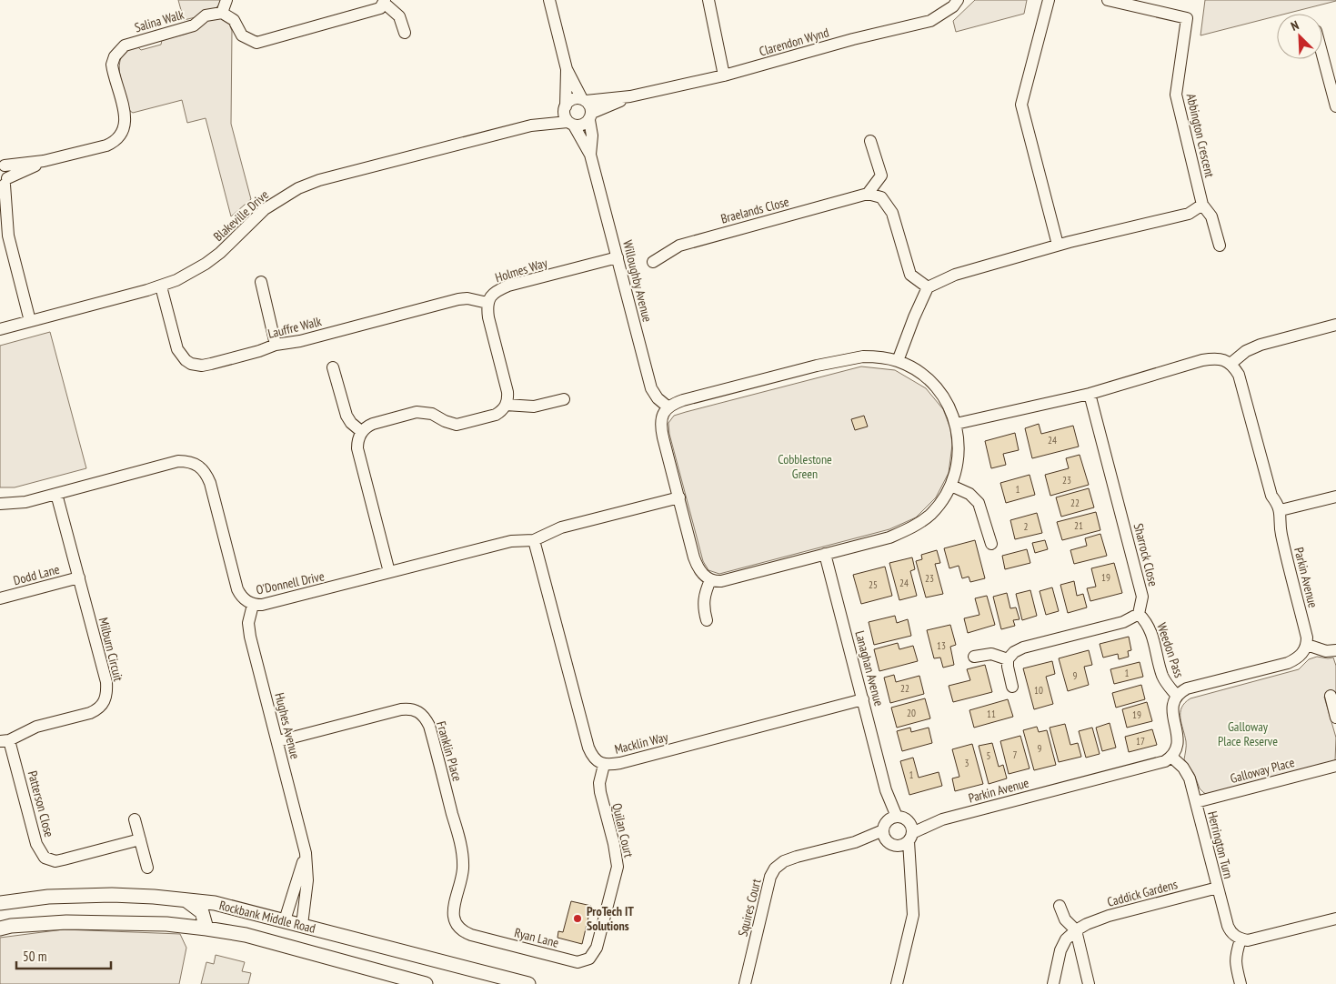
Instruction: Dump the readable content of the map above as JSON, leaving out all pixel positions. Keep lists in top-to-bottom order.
{
  "streets": {
    "street": [
      "Salina Walk",
      "Clarendon Wynd",
      "Abbington Crescent",
      "Braelands Close",
      "Blakeville Drive",
      "Holmes Way",
      "Willoughby Avenue",
      "Lauffre Walk",
      "Sharrock Close",
      "Dodd Lane",
      "Parkin Avenue",
      "O'Donnell Drive",
      "Milburn Circuit",
      "Weedon Pass",
      "Lanaghan Avenue",
      "Hughes Avenue",
      "Macklin Way",
      "Franklin Place",
      "Galloway Place",
      "Patterson Close",
      "Quilan Court",
      "Herrington Turn",
      "Caddick Gardens",
      "Squires Court",
      "Rockbank Middle Road",
      "Ryan Lane"
    ]
  },
  "crossings": [
    ["Clarendon Wynd", "Blakeville Drive"],
    ["Clarendon Wynd", "Willoughby Avenue"],
    ["Blakeville Drive", "Willoughby Avenue"],
    ["Blakeville Drive", "Lauffre Walk"],
    ["Holmes Way", "Willoughby Avenue"],
    ["Holmes Way", "Lauffre Walk"],
    ["Sharrock Close", "Weedon Pass"],
    ["Dodd Lane", "Milburn Circuit"],
    ["Parkin Avenue", "Lanaghan Avenue"],
    ["Parkin Avenue", "Herrington Turn"],
    ["Parkin Avenue", "Squires Court"],
    ["O'Donnell Drive", "Milburn Circuit"],
    ["O'Donnell Drive", "Hughes Avenue"],
    ["O'Donnell Drive", "Macklin Way"],
    ["Milburn Circuit", "Patterson Close"],
    ["Lanaghan Avenue", "Macklin Way"],
    ["Lanaghan Avenue", "Squires Court"],
    ["Hughes Avenue", "Franklin Place"],
    ["Hughes Avenue", "Rockbank Middle Road"],
    ["Macklin Way", "Quilan Court"],
    ["Franklin Place", "Ryan Lane"],
    ["Galloway Place", "Herrington Turn"],
    ["Quilan Court", "Ryan Lane"],
    ["Herrington Turn", "Caddick Gardens"]
  ],
  "parks": ["Cobblestone Green", "Galloway Place Reserve"],
  "places": ["ProTech IT Solutions"],
  "house_numbers": [
    "24",
    "23",
    "1",
    "22",
    "21",
    "2",
    "19",
    "23",
    "24",
    "25",
    "13",
    "1",
    "9",
    "22",
    "10",
    "20",
    "11",
    "19",
    "17",
    "9",
    "7",
    "5",
    "3",
    "1"
  ],
  "scale_bar": "50 m",
  "north": "top left"
}
